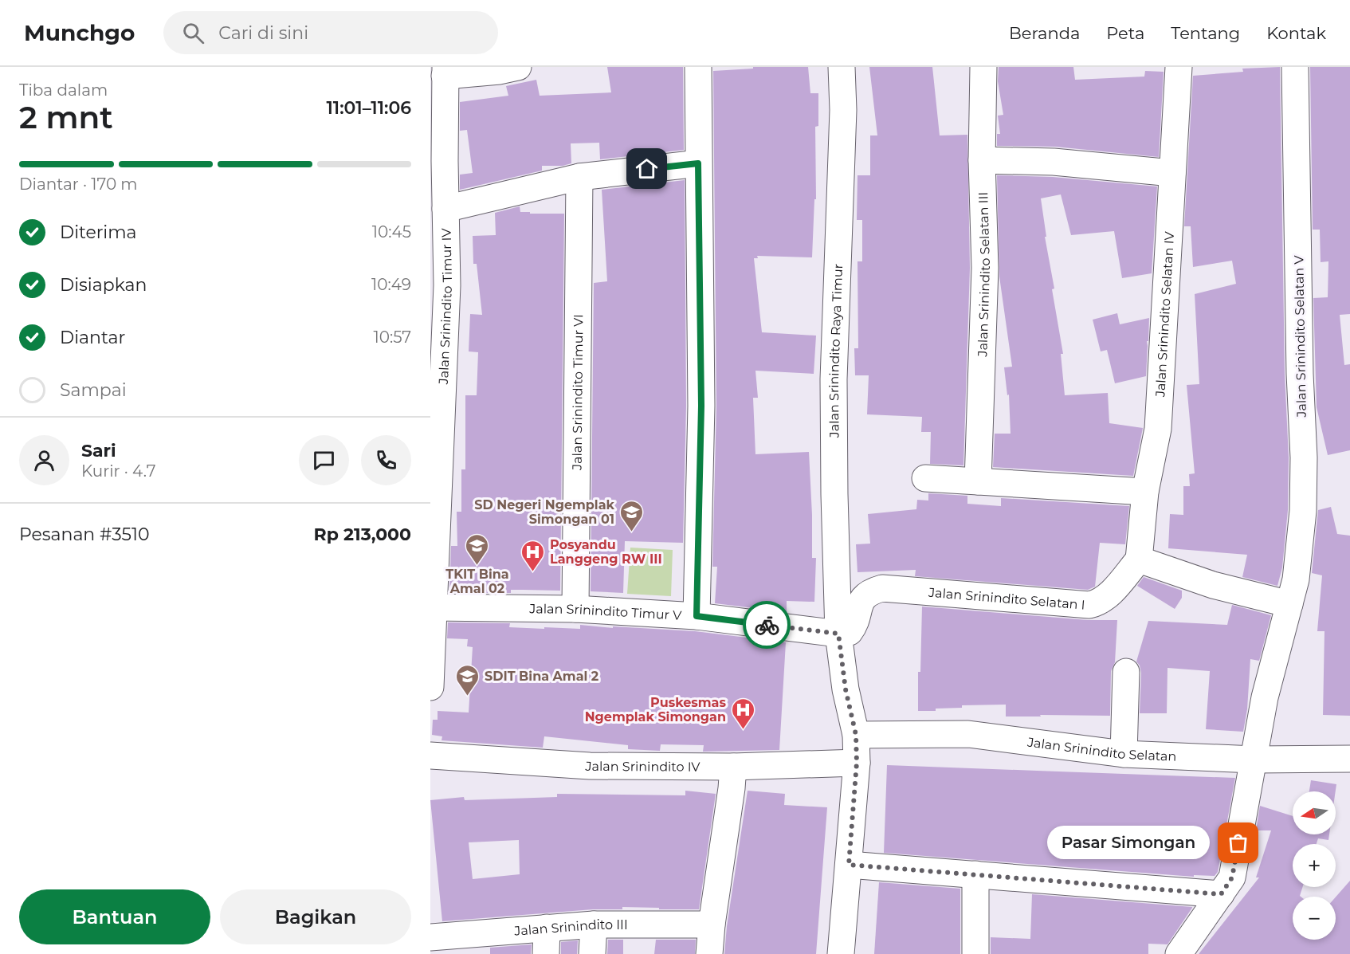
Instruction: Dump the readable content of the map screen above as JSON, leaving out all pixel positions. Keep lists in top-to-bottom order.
{
  "streets": {
    "street": [
      "Jalan Srinindito Selatan III",
      "Jalan Srinindito Timur IV",
      "Jalan Srinindito Selatan IV",
      "Jalan Srinindito Selatan V",
      "Jalan Srinindito Raya Timur",
      "Jalan Srinindito Timur VI",
      "Jalan Srinindito Selatan I",
      "Jalan Srinindito Timur V",
      "Jalan Srinindito Selatan",
      "Jalan Srinindito IV",
      "Jalan Srinindito III"
    ]
  },
  "crossings": [
    ["Jalan Srinindito Timur IV", "Jalan Srinindito Timur V"],
    ["Jalan Srinindito Selatan IV", "Jalan Srinindito Selatan I"],
    ["Jalan Srinindito Selatan V", "Jalan Srinindito Selatan"],
    ["Jalan Srinindito Raya Timur", "Jalan Srinindito Selatan I"],
    ["Jalan Srinindito Raya Timur", "Jalan Srinindito Timur V"],
    ["Jalan Srinindito Raya Timur", "Jalan Srinindito Selatan"],
    ["Jalan Srinindito Raya Timur", "Jalan Srinindito IV"],
    ["Jalan Srinindito Timur VI", "Jalan Srinindito Timur V"],
    ["Jalan Srinindito Selatan I", "Jalan Srinindito Timur V"]
  ],
  "places": {
    "school or university": ["SD Negeri Ngemplak Simongan 01", "TKIT Bina Amal 02", "SDIT Bina Amal 2"],
    "hospital": ["Posyandu Langgeng RW III", "Puskesmas Ngemplak Simongan"],
    "other": ["Pasar Simongan"]
  },
  "north": "left",
  "page": {
    "header": "Munchgo",
    "search": "Cari di sini",
    "nav": [
      "Beranda",
      "Peta",
      "Tentang",
      "Kontak"
    ],
    "heading": ["2 mnt", "Tiba dalam", "11:01–11:06"],
    "panel": [
      "Sari",
      "Kurir · 4.7",
      "Pesanan #3510",
      "Rp 213,000"
    ],
    "bar": "Diantar · 170 m",
    "list": [
      ["Diterima", "10:45"],
      ["Disiapkan", "10:49"],
      ["Diantar", "10:57"],
      "Sampai"
    ],
    "map_buttons": ["+", "−"],
    "bubble": "Pasar Simongan",
    "buttons": ["Bantuan", "Bagikan"]
  }
}
